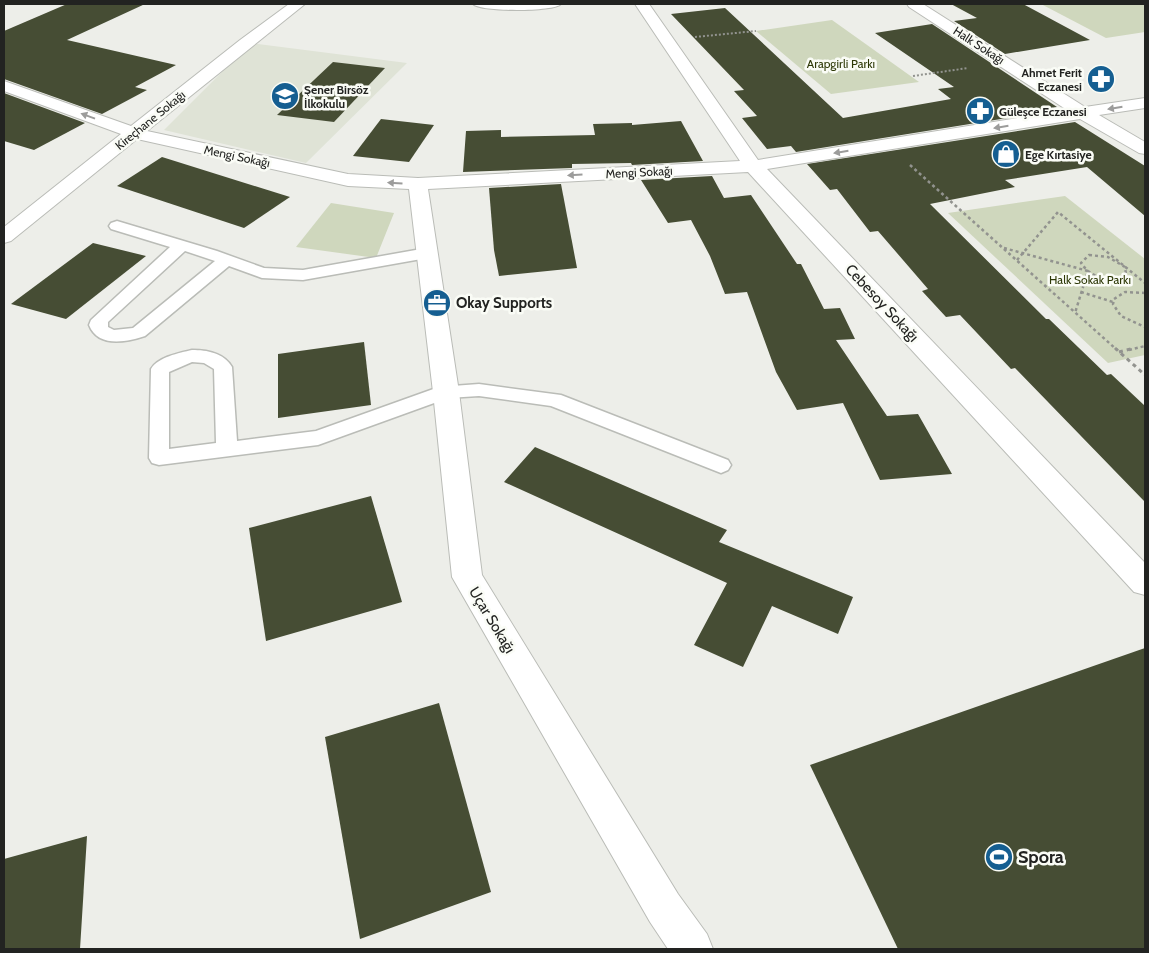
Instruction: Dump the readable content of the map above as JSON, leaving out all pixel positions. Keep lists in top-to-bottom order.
{
  "streets": {
    "street": [
      "Halk Sokağı",
      "Kireçhane Sokağı",
      "Mengi Sokağı",
      "Cebesoy Sokağı",
      "Uçar Sokağı"
    ]
  },
  "crossings": [
    ["Halk Sokağı", "Mengi Sokağı"],
    ["Kireçhane Sokağı", "Mengi Sokağı"],
    ["Mengi Sokağı", "Cebesoy Sokağı"],
    ["Mengi Sokağı", "Uçar Sokağı"]
  ],
  "one_way": ["Mengi Sokağı"],
  "parks": ["Arapgirli Parkı", "Halk Sokak Parkı"],
  "places": {
    "pharmacy": ["Ahmet Ferit Eczanesi", "Güleşce Eczanesi"],
    "school or university": ["Şener Birsöz İlkokulu"],
    "shop": ["Ege Kırtasiye"],
    "office": ["Okay Supports"],
    "sports": ["Spora"]
  }
}
